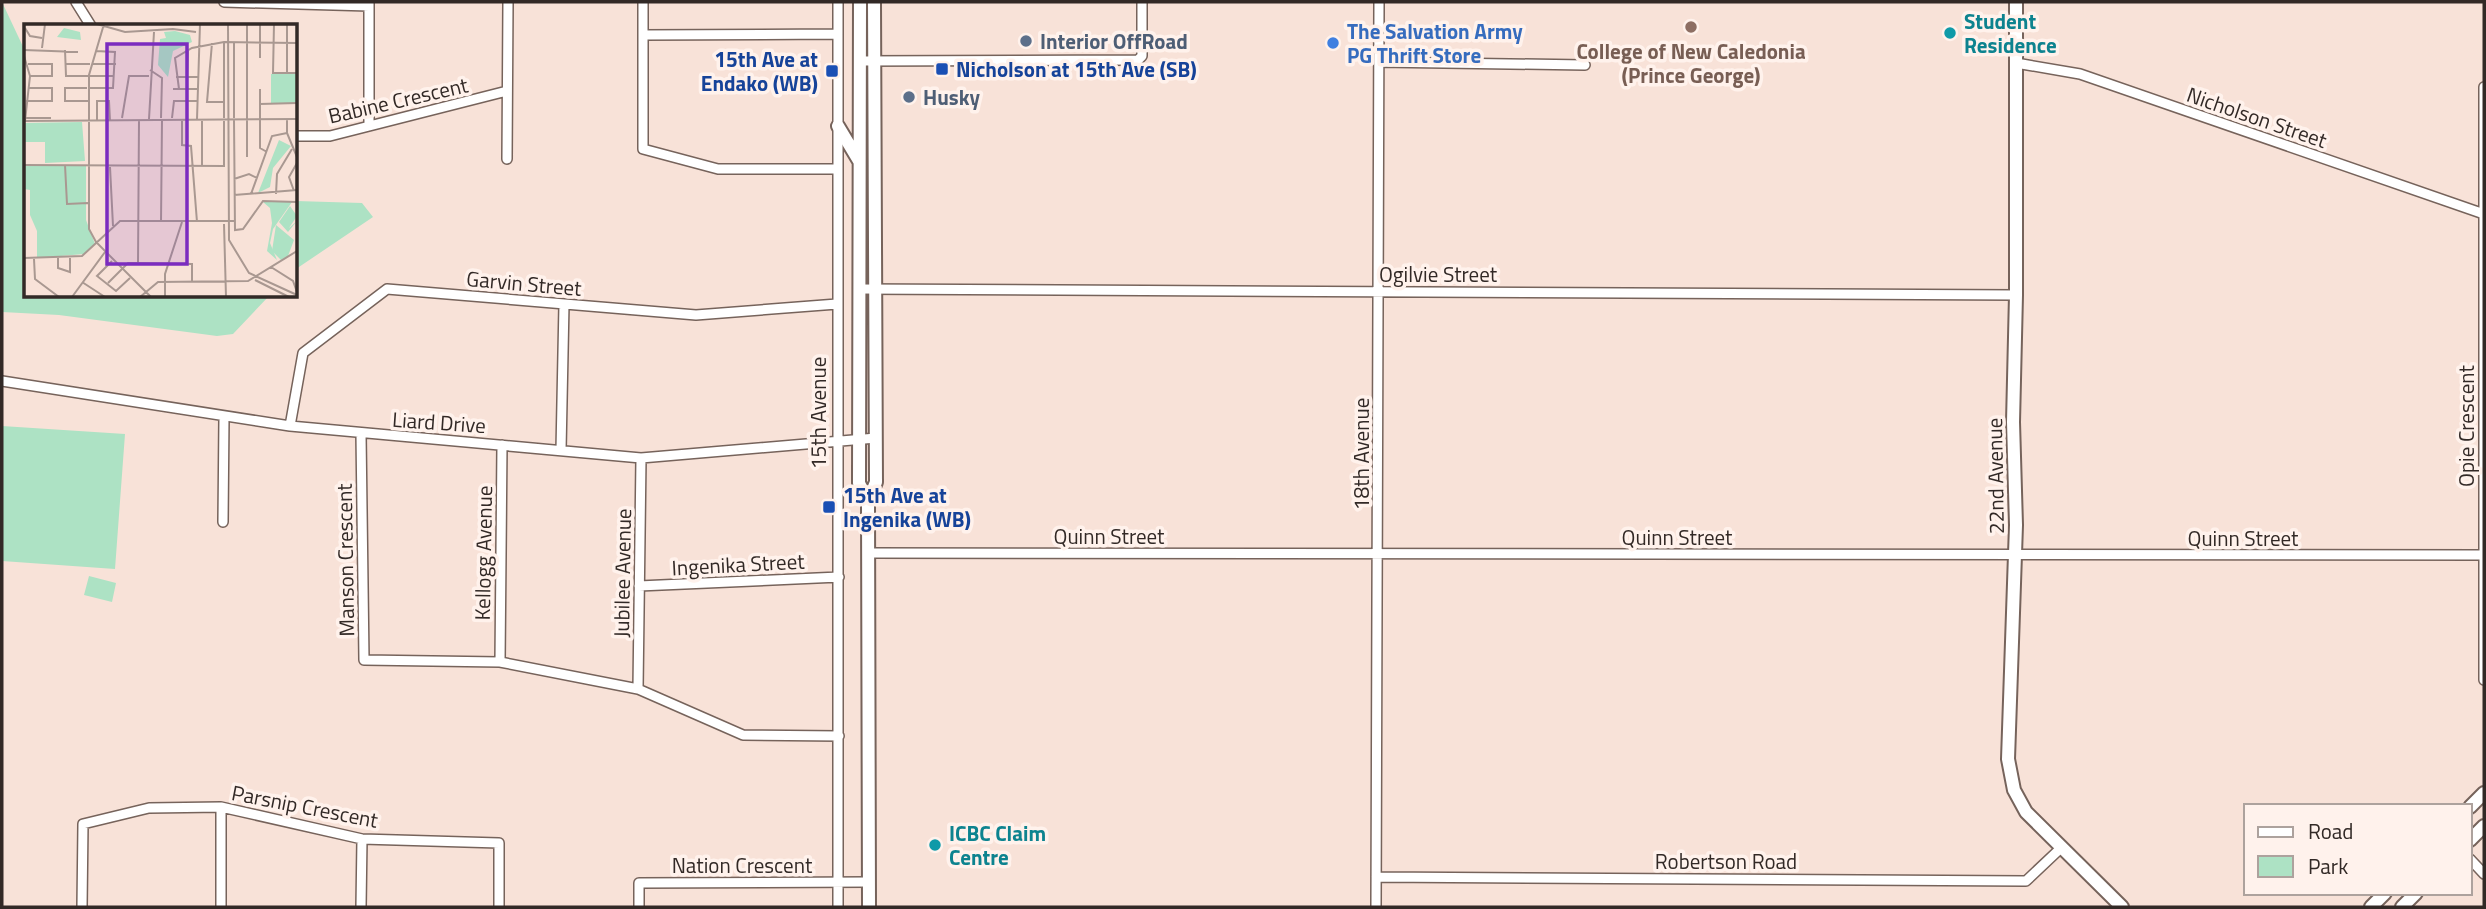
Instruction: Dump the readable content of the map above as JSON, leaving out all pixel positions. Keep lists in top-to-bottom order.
{
  "streets": {
    "main road": ["15th Avenue", "22nd Avenue"],
    "street": [
      "Babine Crescent",
      "Nicholson Street",
      "Ogilvie Street",
      "Garvin Street",
      "Liard Drive",
      "Opie Crescent",
      "18th Avenue",
      "Quinn Street",
      "Kellogg Avenue",
      "Manson Crescent",
      "Ingenika Street",
      "Jubilee Avenue",
      "Parsnip Crescent",
      "Robertson Road",
      "Nation Crescent"
    ]
  },
  "crossings": [
    ["Nicholson Street", "Opie Crescent"],
    ["Nicholson Street", "22nd Avenue"],
    ["Ogilvie Street", "15th Avenue"],
    ["Ogilvie Street", "18th Avenue"],
    ["Ogilvie Street", "22nd Avenue"],
    ["Garvin Street", "15th Avenue"],
    ["Garvin Street", "Liard Drive"],
    ["15th Avenue", "Liard Drive"],
    ["15th Avenue", "Quinn Street"],
    ["15th Avenue", "Manson Crescent"],
    ["15th Avenue", "Ingenika Street"],
    ["15th Avenue", "Nation Crescent"],
    ["Liard Drive", "Kellogg Avenue"],
    ["Liard Drive", "Manson Crescent"],
    ["Liard Drive", "Jubilee Avenue"],
    ["Opie Crescent", "Quinn Street"],
    ["18th Avenue", "Quinn Street"],
    ["18th Avenue", "Robertson Road"],
    ["22nd Avenue", "Quinn Street"],
    ["22nd Avenue", "Robertson Road"],
    ["Kellogg Avenue", "Manson Crescent"],
    ["Manson Crescent", "Jubilee Avenue"],
    ["Ingenika Street", "Jubilee Avenue"]
  ],
  "places": {
    "other": [
      "College of New Caledonia (Prince George)",
      "Student Residence",
      "Interior OffRoad",
      "The Salvation Army PG Thrift Store",
      "Husky",
      "ICBC Claim Centre"
    ],
    "transit": ["Nicholson at 15th Ave (SB)", "15th Ave at Endako (WB)", "15th Ave at Ingenika (WB)"]
  },
  "legend": ["Road", "Park"]
}
